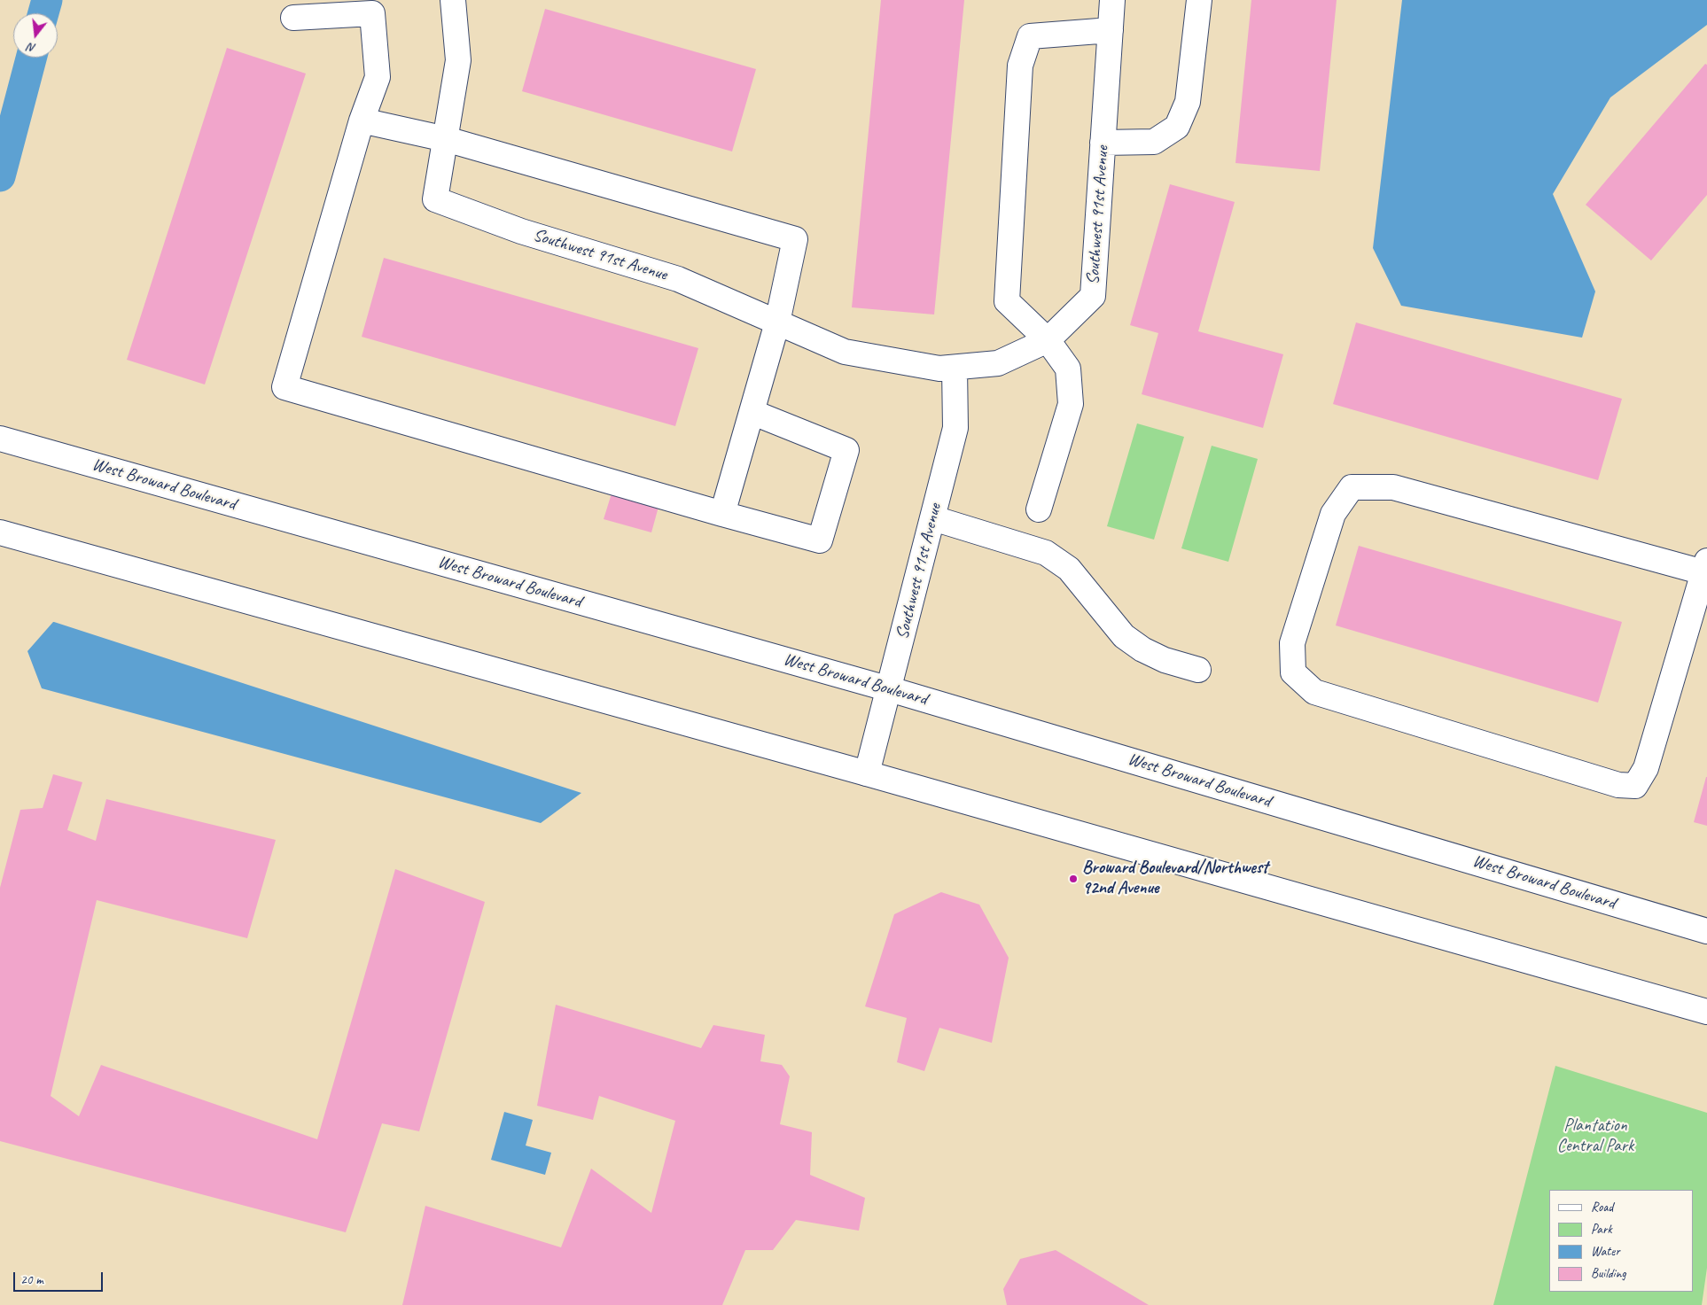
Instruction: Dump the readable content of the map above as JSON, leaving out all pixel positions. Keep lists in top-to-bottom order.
{
  "streets": {
    "main road": ["Southwest 91st Avenue", "West Broward Boulevard"]
  },
  "crossings": [
    ["Southwest 91st Avenue", "West Broward Boulevard"]
  ],
  "parks": ["Plantation Central Park"],
  "places": ["Broward Boulevard/Northwest 92nd Avenue"],
  "legend": [
    "Road",
    "Park",
    "Water",
    "Building"
  ],
  "scale_bar": "20 m",
  "north": "bottom"
}
